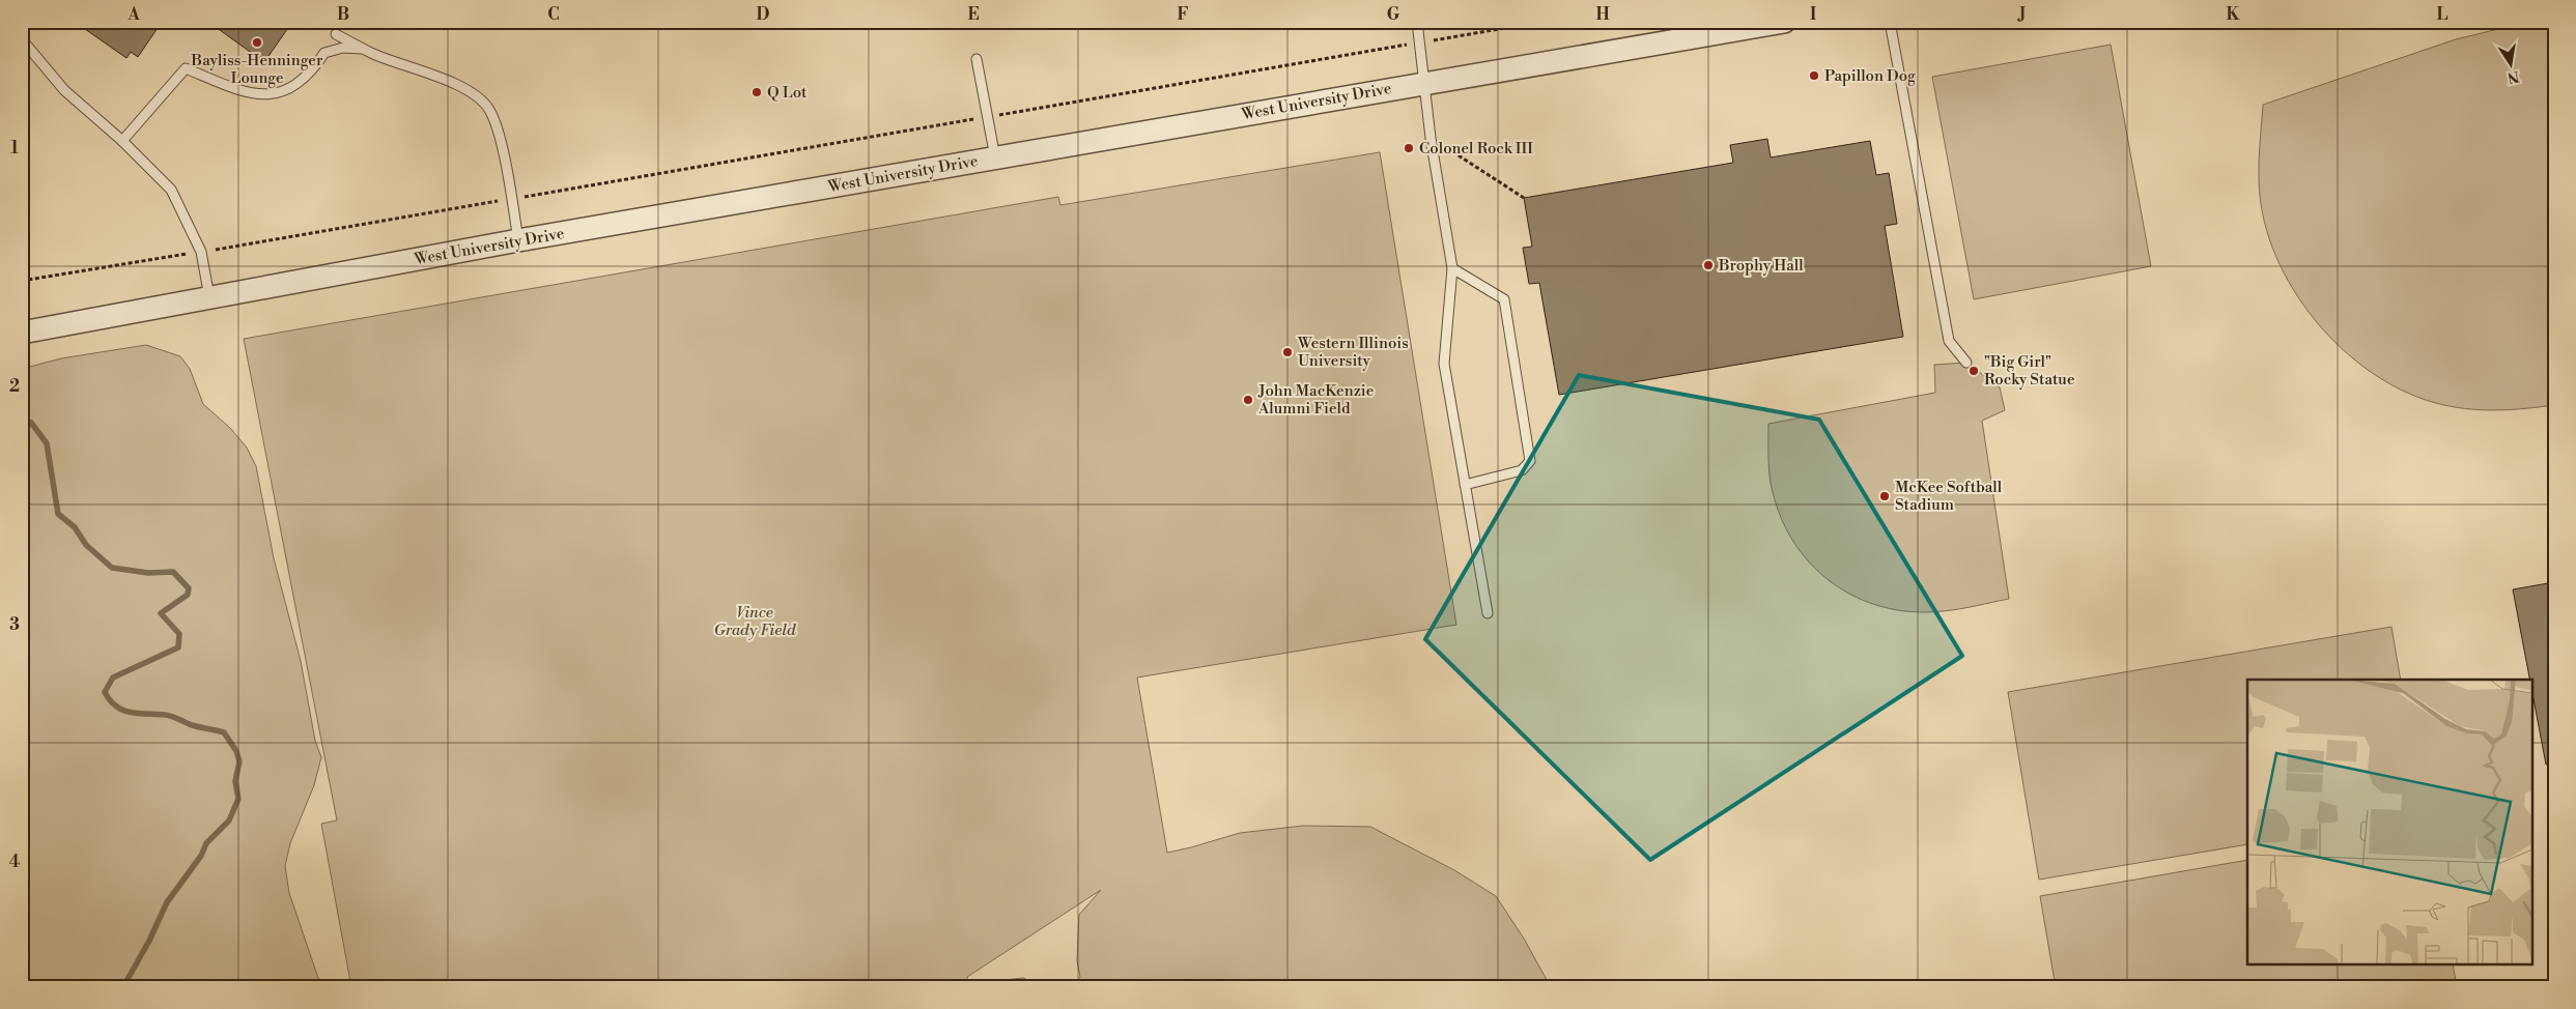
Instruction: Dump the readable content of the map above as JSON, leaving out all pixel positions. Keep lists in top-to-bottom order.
{
  "streets": {
    "street": ["West University Drive"]
  },
  "parks": ["Vince Grady Field"],
  "places": [
    "Bayliss-Henninger Lounge",
    "Papillon Dog",
    "Q Lot",
    "Colonel Rock III",
    "Brophy Hall",
    "Western Illinois University",
    "\"Big Girl\" Rocky Statue",
    "John MacKenzie Alumni Field",
    "McKee Softball Stadium"
  ],
  "north": "bottom",
  "grid": {
    "columns": [
      "A",
      "B",
      "C",
      "D",
      "E",
      "F",
      "G",
      "H",
      "I",
      "J",
      "K",
      "L"
    ],
    "rows": [
      "1",
      "2",
      "3",
      "4"
    ]
  }
}
